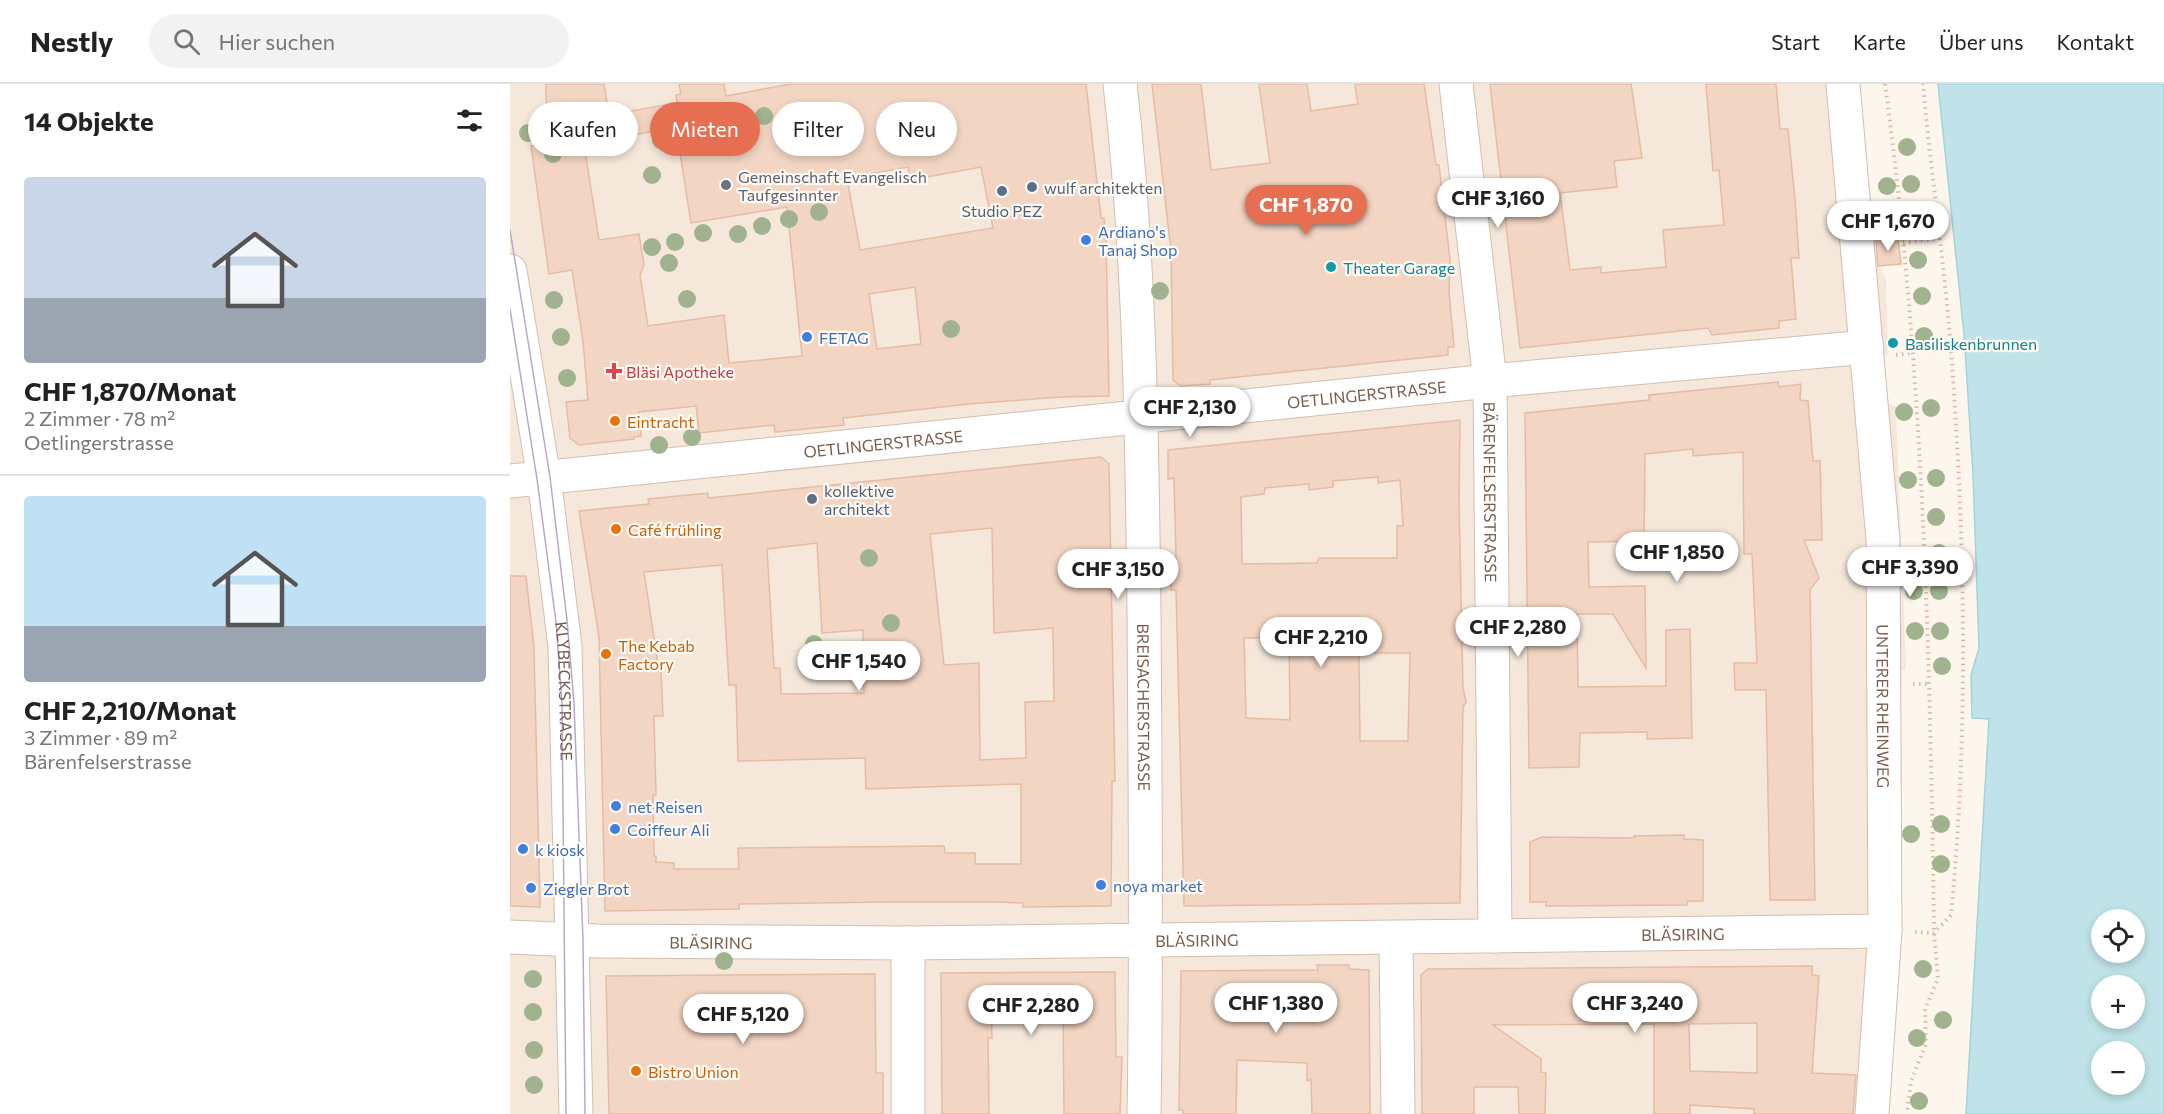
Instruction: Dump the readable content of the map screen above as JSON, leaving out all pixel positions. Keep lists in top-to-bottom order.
{
  "streets": {
    "street": [
      "OETLINGERSTRASSE",
      "BÄRENFELSERSTRASSE",
      "KLYBECKSTRASSE",
      "UNTERER RHEINWEG",
      "BREISACHERSTRASSE",
      "BLÄSIRING"
    ]
  },
  "crossings": [
    ["OETLINGERSTRASSE", "BÄRENFELSERSTRASSE"],
    ["OETLINGERSTRASSE", "KLYBECKSTRASSE"],
    ["OETLINGERSTRASSE", "UNTERER RHEINWEG"],
    ["OETLINGERSTRASSE", "BREISACHERSTRASSE"],
    ["BÄRENFELSERSTRASSE", "BLÄSIRING"],
    ["KLYBECKSTRASSE", "BLÄSIRING"],
    ["UNTERER RHEINWEG", "BLÄSIRING"],
    ["BREISACHERSTRASSE", "BLÄSIRING"]
  ],
  "places": {
    "other": [
      "Gemeinschaft Evangelisch Taufgesinnter",
      "wulf architekten",
      "Studio PEZ",
      "Ardiano's Tanaj Shop",
      "Theater Garage",
      "FETAG",
      "Basiliskenbrunnen",
      "Eintracht",
      "kollektive architekt",
      "Café frühling",
      "The Kebab Factory",
      "net Reisen",
      "Coiffeur Ali",
      "k kiosk",
      "noya market",
      "Ziegler Brot",
      "Bistro Union"
    ],
    "health": ["Bläsi Apotheke"]
  },
  "page": {
    "header": "Nestly",
    "search": "Hier suchen",
    "nav": [
      "Start",
      "Karte",
      "Über uns",
      "Kontakt"
    ],
    "heading": "14 Objekte",
    "chip": [
      "Kaufen",
      "Mieten",
      "Filter",
      "Neu"
    ],
    "list": [
      {
        "name": "CHF 1,870/Monat",
        "note": "2 Zimmer · 78 m² · Oetlingerstrasse"
      },
      {
        "name": "CHF 2,210/Monat",
        "note": "3 Zimmer · 89 m² · Bärenfelserstrasse"
      }
    ],
    "price": [
      "CHF 3,160",
      "CHF 1,870",
      "CHF 1,670",
      "CHF 2,130",
      "CHF 1,850",
      "CHF 3,390",
      "CHF 3,150",
      "CHF 2,280",
      "CHF 2,210",
      "CHF 1,540",
      "CHF 1,380",
      "CHF 3,240",
      "CHF 2,280",
      "CHF 5,120"
    ],
    "map_buttons": ["+", "−"]
  }
}
